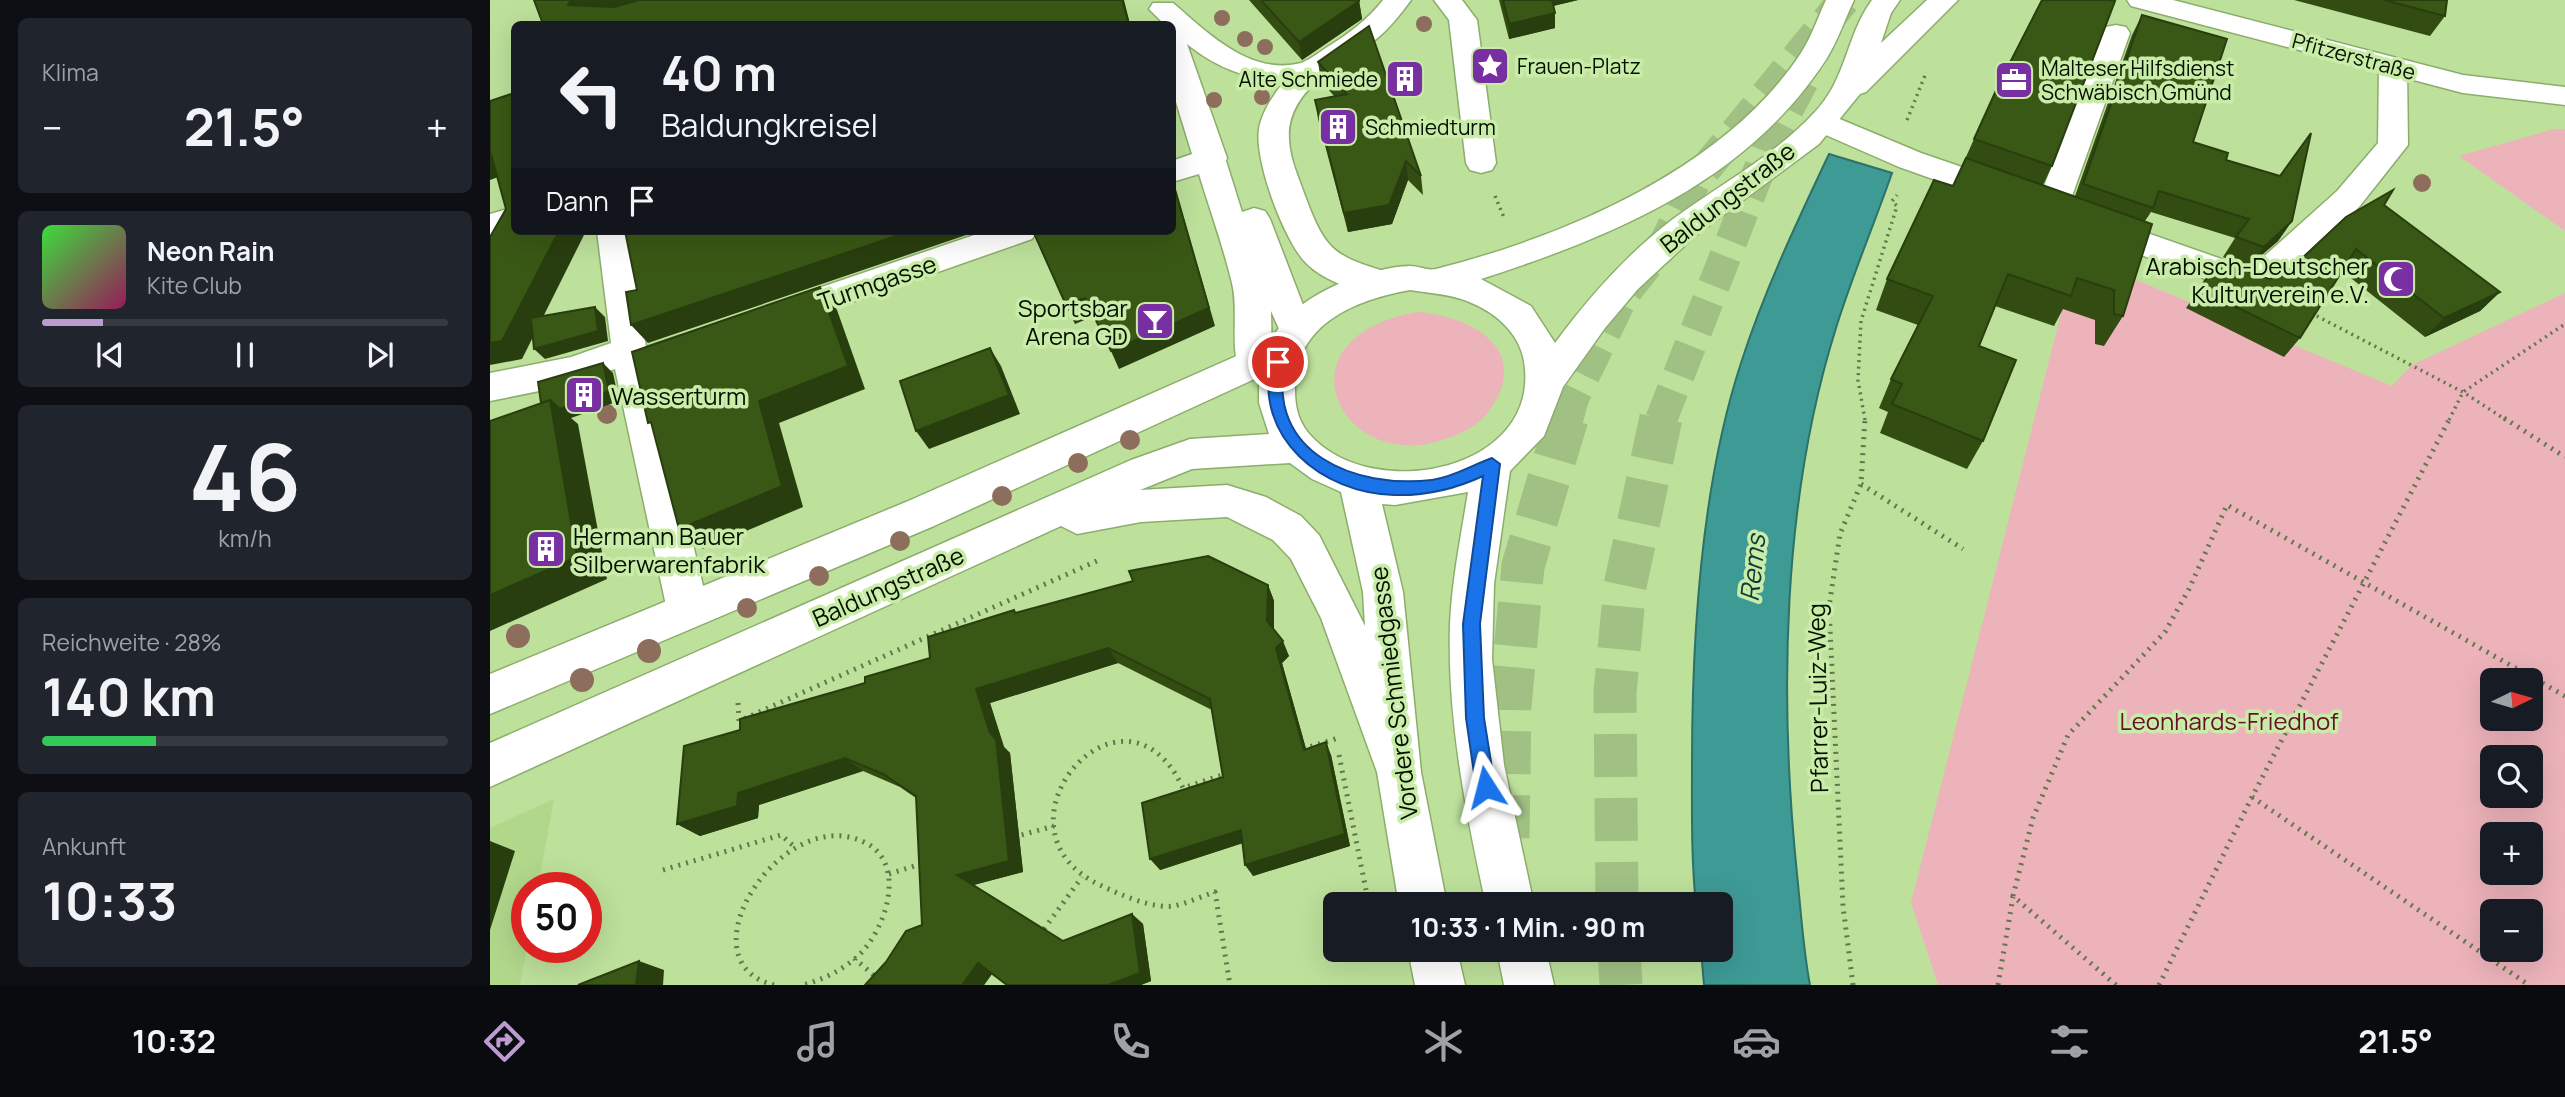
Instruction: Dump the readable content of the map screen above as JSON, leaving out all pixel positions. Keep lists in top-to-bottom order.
{
  "streets": {
    "street": [
      "Pfitzerstraße",
      "Baldungstraße",
      "Turmgasse",
      "Vordere Schmiedgasse"
    ],
    "path": ["Pfarrer-Luiz-Weg"]
  },
  "crossings": [
    ["Baldungstraße", "Vordere Schmiedgasse"]
  ],
  "water": ["Rems"],
  "parks": ["Leonhards-Friedhof"],
  "places": {
    "place": ["Frauen-Platz"],
    "building": [
      "Alte Schmiede",
      "Schmiedturm",
      "Wasserturm",
      "Hermann Bauer Silberwarenfabrik"
    ],
    "office": ["Malteser Hilfsdienst Schwäbisch Gmünd"],
    "mosque": ["Arabisch-Deutscher Kulturverein e.V."],
    "bar": ["Sportsbar Arena GD"]
  },
  "north": "right",
  "page": {
    "tile": [
      "Klima",
      ["46", "km/h"],
      ["Reichweite · 28%", "140 km"],
      ["Ankunft", "10:33"]
    ],
    "turn": ["40 m", "Baldungkreisel"],
    "heat": ["−", "21.5°", "+"],
    "then": "Dann",
    "song": ["Neon Rain", "Kite Club"],
    "map_buttons": ["+", "−"],
    "limit": "50",
    "trip": "10:33 · 1 Min. · 90 m",
    "tabs": ["10:32", "21.5°"]
  }
}
